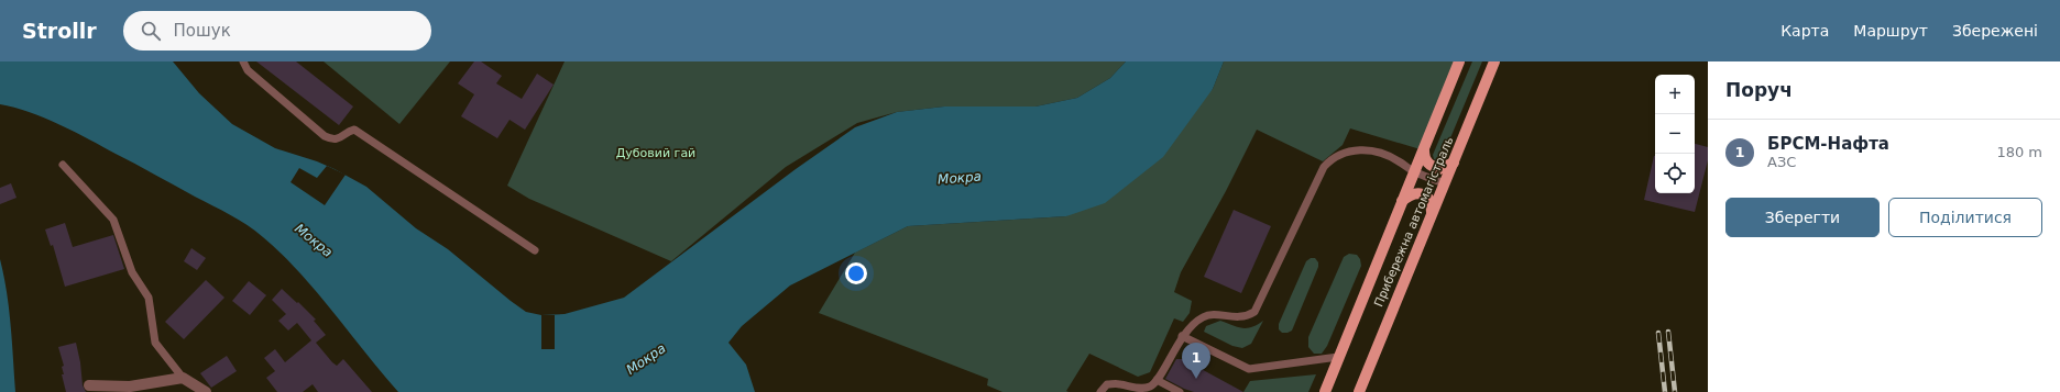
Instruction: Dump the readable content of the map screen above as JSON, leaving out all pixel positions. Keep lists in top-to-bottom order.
{
  "streets": {
    "main road": ["Прибережна автомагістраль"]
  },
  "water": ["Мокра"],
  "parks": ["Дубовий гай"],
  "page": {
    "header": "Strollr",
    "search": "Пошук",
    "nav": ["Карта", "Маршрут", "Збережені"],
    "heading": "Поруч",
    "map_buttons": ["+", "−"],
    "list": [
      {
        "mark": "1",
        "name": "БРСМ-Нафта",
        "note": "АЗС",
        "value": "180 m"
      }
    ],
    "buttons": ["Зберегти", "Поділитися"],
    "pins": "1"
  }
}
